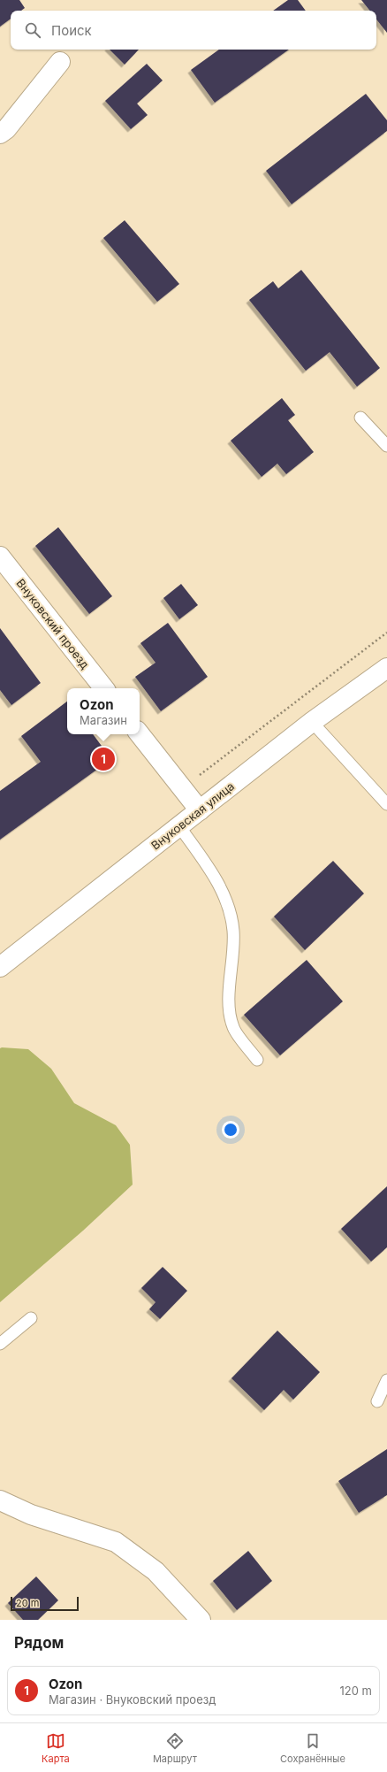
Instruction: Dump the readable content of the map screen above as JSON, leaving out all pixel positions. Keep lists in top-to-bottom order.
{
  "streets": {
    "street": ["Внуковский проезд", "Внуковская улица"]
  },
  "scale_bar": "20 m",
  "page": {
    "search": "Поиск",
    "popup": ["Ozon", "Магазин"],
    "pins": "1",
    "scale": "20 m",
    "heading": "Рядом",
    "list": [
      {
        "mark": "1",
        "name": "Ozon",
        "note": "Магазин · Внуковский проезд",
        "value": "120 m"
      }
    ],
    "nav": ["Карта", "Маршрут", "Сохранённые"]
  }
}
